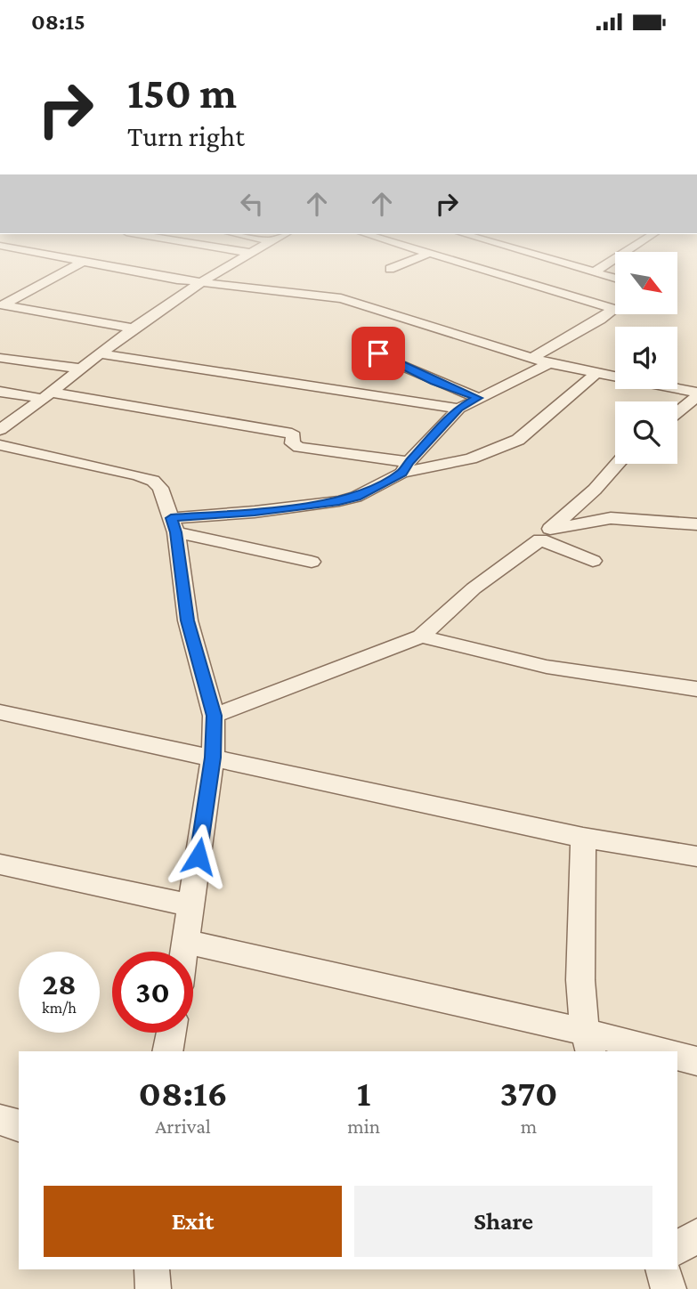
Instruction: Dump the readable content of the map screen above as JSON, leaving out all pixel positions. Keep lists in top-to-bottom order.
{
  "north": "bottom right",
  "page": {
    "status": "08:15",
    "turn": ["150 m", "Turn right"],
    "speed": "28 km/h",
    "limit": "30",
    "eta": [
      "08:16",
      "Arrival",
      "1",
      "min",
      "370",
      "m"
    ],
    "buttons": ["Exit", "Share"]
  }
}
